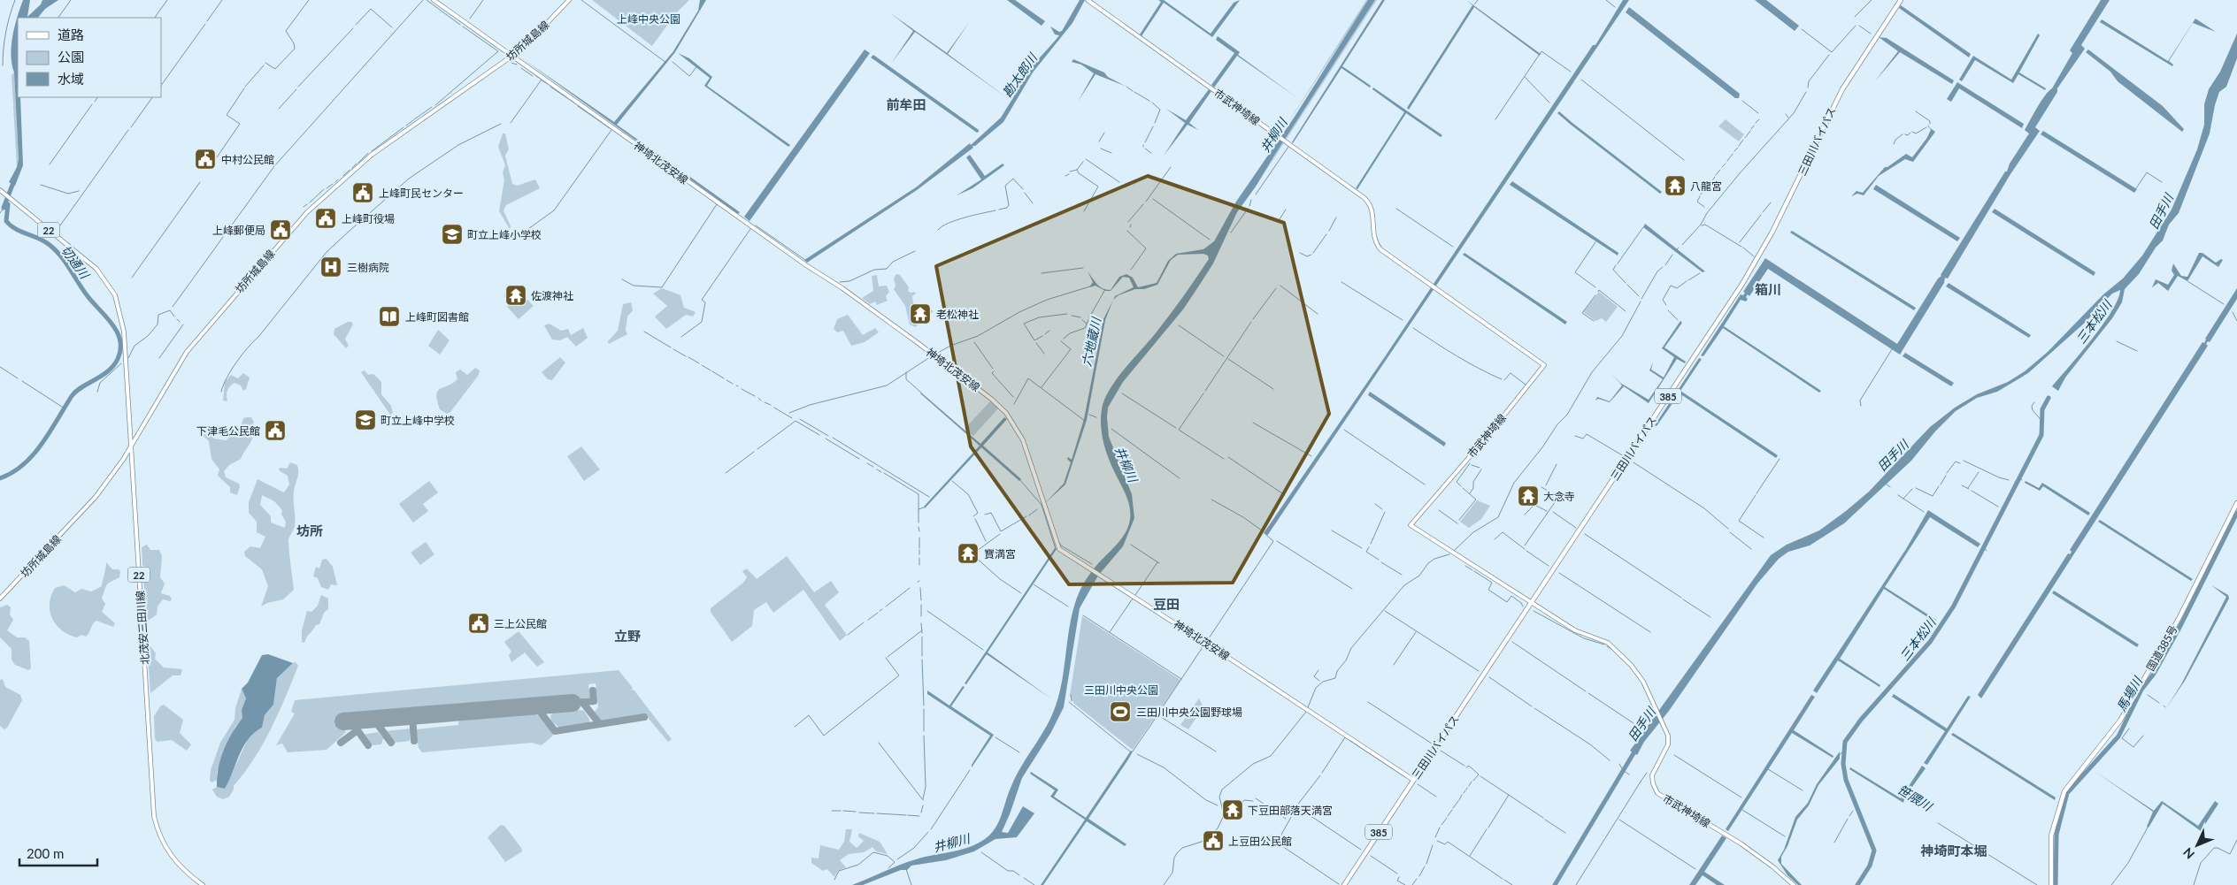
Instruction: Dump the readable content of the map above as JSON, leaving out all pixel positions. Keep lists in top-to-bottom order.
{
  "streets": {
    "highway": ["三田川バイパス", "385", "国道385号"],
    "main road": [
      "坊所城島線",
      "市武神埼線",
      "神埼北茂安線",
      "22",
      "北茂安三田川線"
    ]
  },
  "crossings": [
    ["坊所城島線", "神埼北茂安線"],
    ["坊所城島線", "北茂安三田川線"],
    ["市武神埼線", "三田川バイパス"],
    ["三田川バイパス", "神埼北茂安線"]
  ],
  "districts": [
    "前牟田",
    "箱川",
    "坊所",
    "豆田",
    "立野",
    "神埼町本堀"
  ],
  "water": [
    "勘太郎川",
    "井柳川",
    "田手川",
    "切通川",
    "三本松川",
    "六地蔵川",
    "馬場川",
    "笹隈川"
  ],
  "parks": ["上峰中央公園", "三田川中央公園"],
  "places": {
    "public building": [
      "中村公民館",
      "上峰町民センター",
      "上峰町役場",
      "上峰郵便局",
      "下津毛公民館",
      "三上公民館",
      "上豆田公民館"
    ],
    "temple": [
      "八龍宮",
      "佐渡神社",
      "老松神社",
      "大念寺",
      "寶満宮",
      "下豆田部落天満宮"
    ],
    "school or university": ["町立上峰小学校", "町立上峰中学校"],
    "hospital": ["三樹病院"],
    "library": ["上峰町図書館"],
    "sports": ["三田川中央公園野球場"]
  },
  "legend": ["道路", "公園", "水域"],
  "scale_bar": "200 m",
  "north": "bottom left"
}
